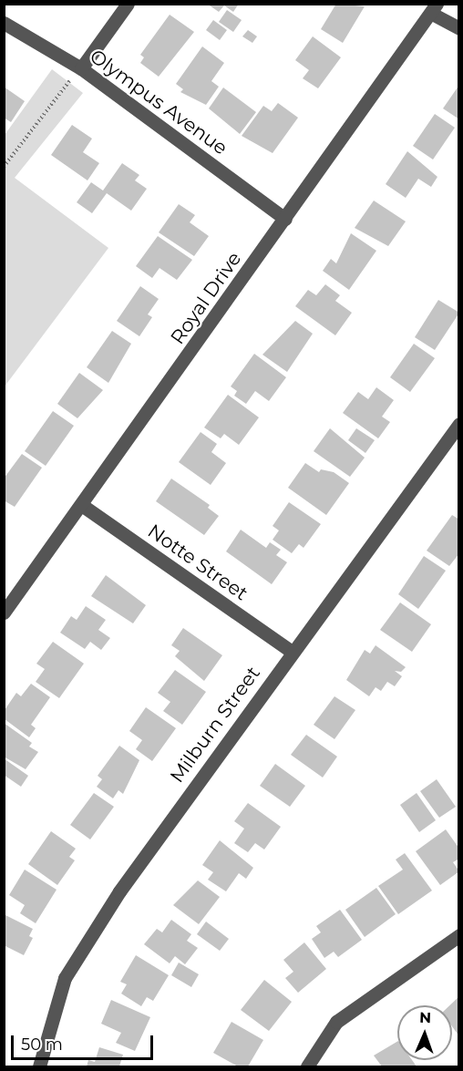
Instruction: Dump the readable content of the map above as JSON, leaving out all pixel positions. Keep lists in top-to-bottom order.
{
  "streets": {
    "street": [
      "Olympus Avenue",
      "Royal Drive",
      "Notte Street",
      "Milburn Street"
    ]
  },
  "crossings": [
    ["Olympus Avenue", "Royal Drive"],
    ["Royal Drive", "Notte Street"],
    ["Notte Street", "Milburn Street"]
  ],
  "scale_bar": "50 m",
  "north": "top"
}
